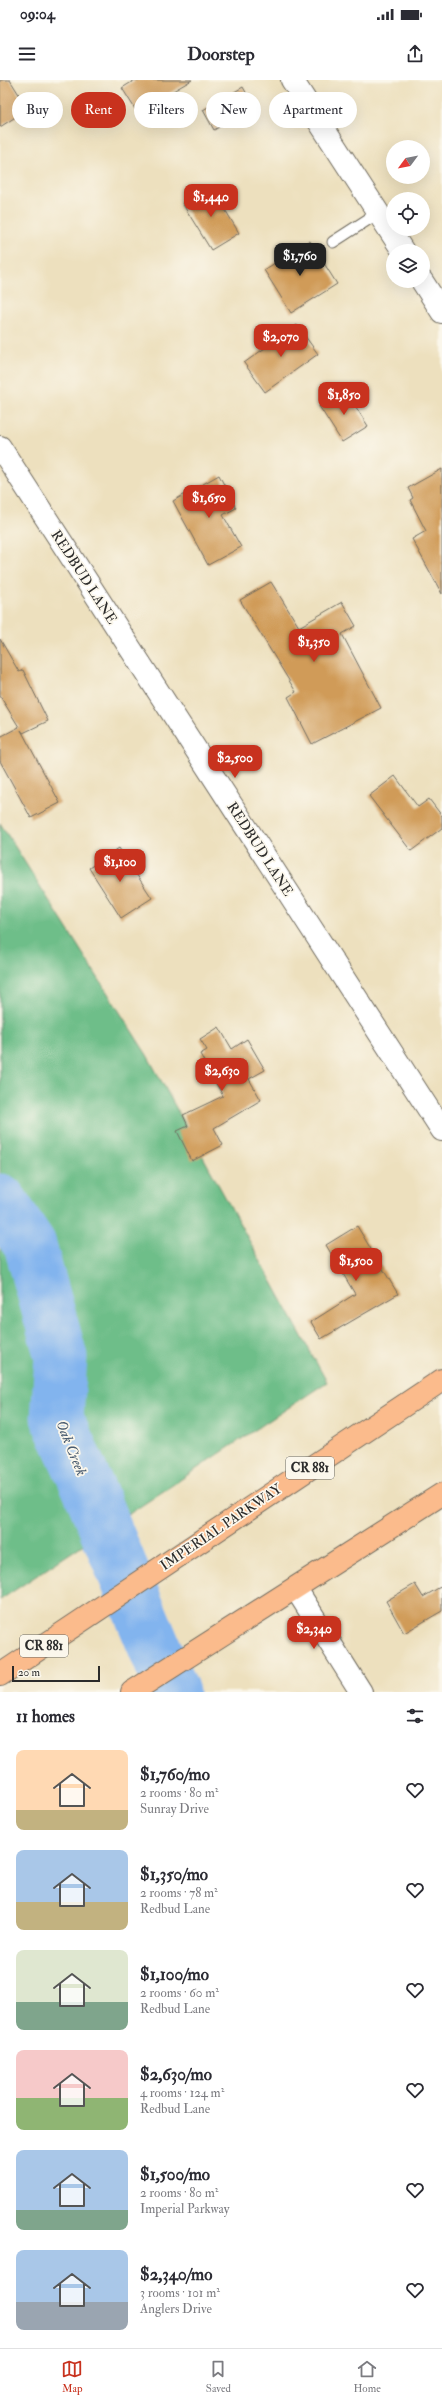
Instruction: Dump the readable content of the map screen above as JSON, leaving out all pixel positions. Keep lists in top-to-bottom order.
{
  "streets": {
    "main road": ["CR 881", "IMPERIAL PARKWAY"],
    "street": ["REDBUD LANE"]
  },
  "water": ["Oak Creek"],
  "scale_bar": "20 m",
  "north": "bottom left",
  "page": {
    "status": "09:04",
    "header": "Doorstep",
    "chip": [
      "Buy",
      "Rent",
      "Filters",
      "New",
      "Apartment"
    ],
    "price": [
      "$1,440",
      "$1,760",
      "$2,070",
      "$1,850",
      "$1,650",
      "$1,350",
      "$2,500",
      "$1,100",
      "$2,630",
      "$1,500",
      "$2,340"
    ],
    "scale": "20 m",
    "heading": "11 homes",
    "list": [
      {
        "name": "$1,760/mo",
        "note": "2 rooms · 80 m² · Sunray Drive"
      },
      {
        "name": "$1,350/mo",
        "note": "2 rooms · 78 m² · Redbud Lane"
      },
      {
        "name": "$1,100/mo",
        "note": "2 rooms · 60 m² · Redbud Lane"
      },
      {
        "name": "$2,630/mo",
        "note": "4 rooms · 124 m² · Redbud Lane"
      },
      {
        "name": "$1,500/mo",
        "note": "2 rooms · 80 m² · Imperial Parkway"
      },
      {
        "name": "$2,340/mo",
        "note": "3 rooms · 101 m² · Anglers Drive"
      }
    ],
    "tabs": ["Map", "Saved", "Home"]
  }
}
